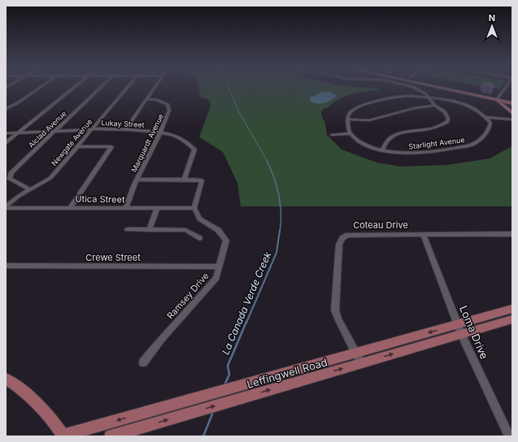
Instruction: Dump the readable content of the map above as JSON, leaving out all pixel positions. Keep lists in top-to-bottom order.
{
  "streets": {
    "main road": ["Leffingwell Road"],
    "street": [
      "Lukay Street",
      "Alclad Avenue",
      "Newgate Avenue",
      "Marquardt Avenue",
      "Starlight Avenue",
      "Utica Street",
      "Coteau Drive",
      "Crewe Street",
      "Ramsey Drive",
      "Loma Drive"
    ]
  },
  "crossings": [
    ["Lukay Street", "Alclad Avenue"],
    ["Lukay Street", "Newgate Avenue"],
    ["Lukay Street", "Marquardt Avenue"],
    ["Alclad Avenue", "Newgate Avenue"],
    ["Newgate Avenue", "Utica Street"],
    ["Marquardt Avenue", "Utica Street"],
    ["Utica Street", "Ramsey Drive"],
    ["Coteau Drive", "Loma Drive"],
    ["Coteau Drive", "Leffingwell Road"],
    ["Crewe Street", "Ramsey Drive"],
    ["Loma Drive", "Leffingwell Road"]
  ],
  "water": ["La Canada Verde Creek"],
  "north": "top"
}
